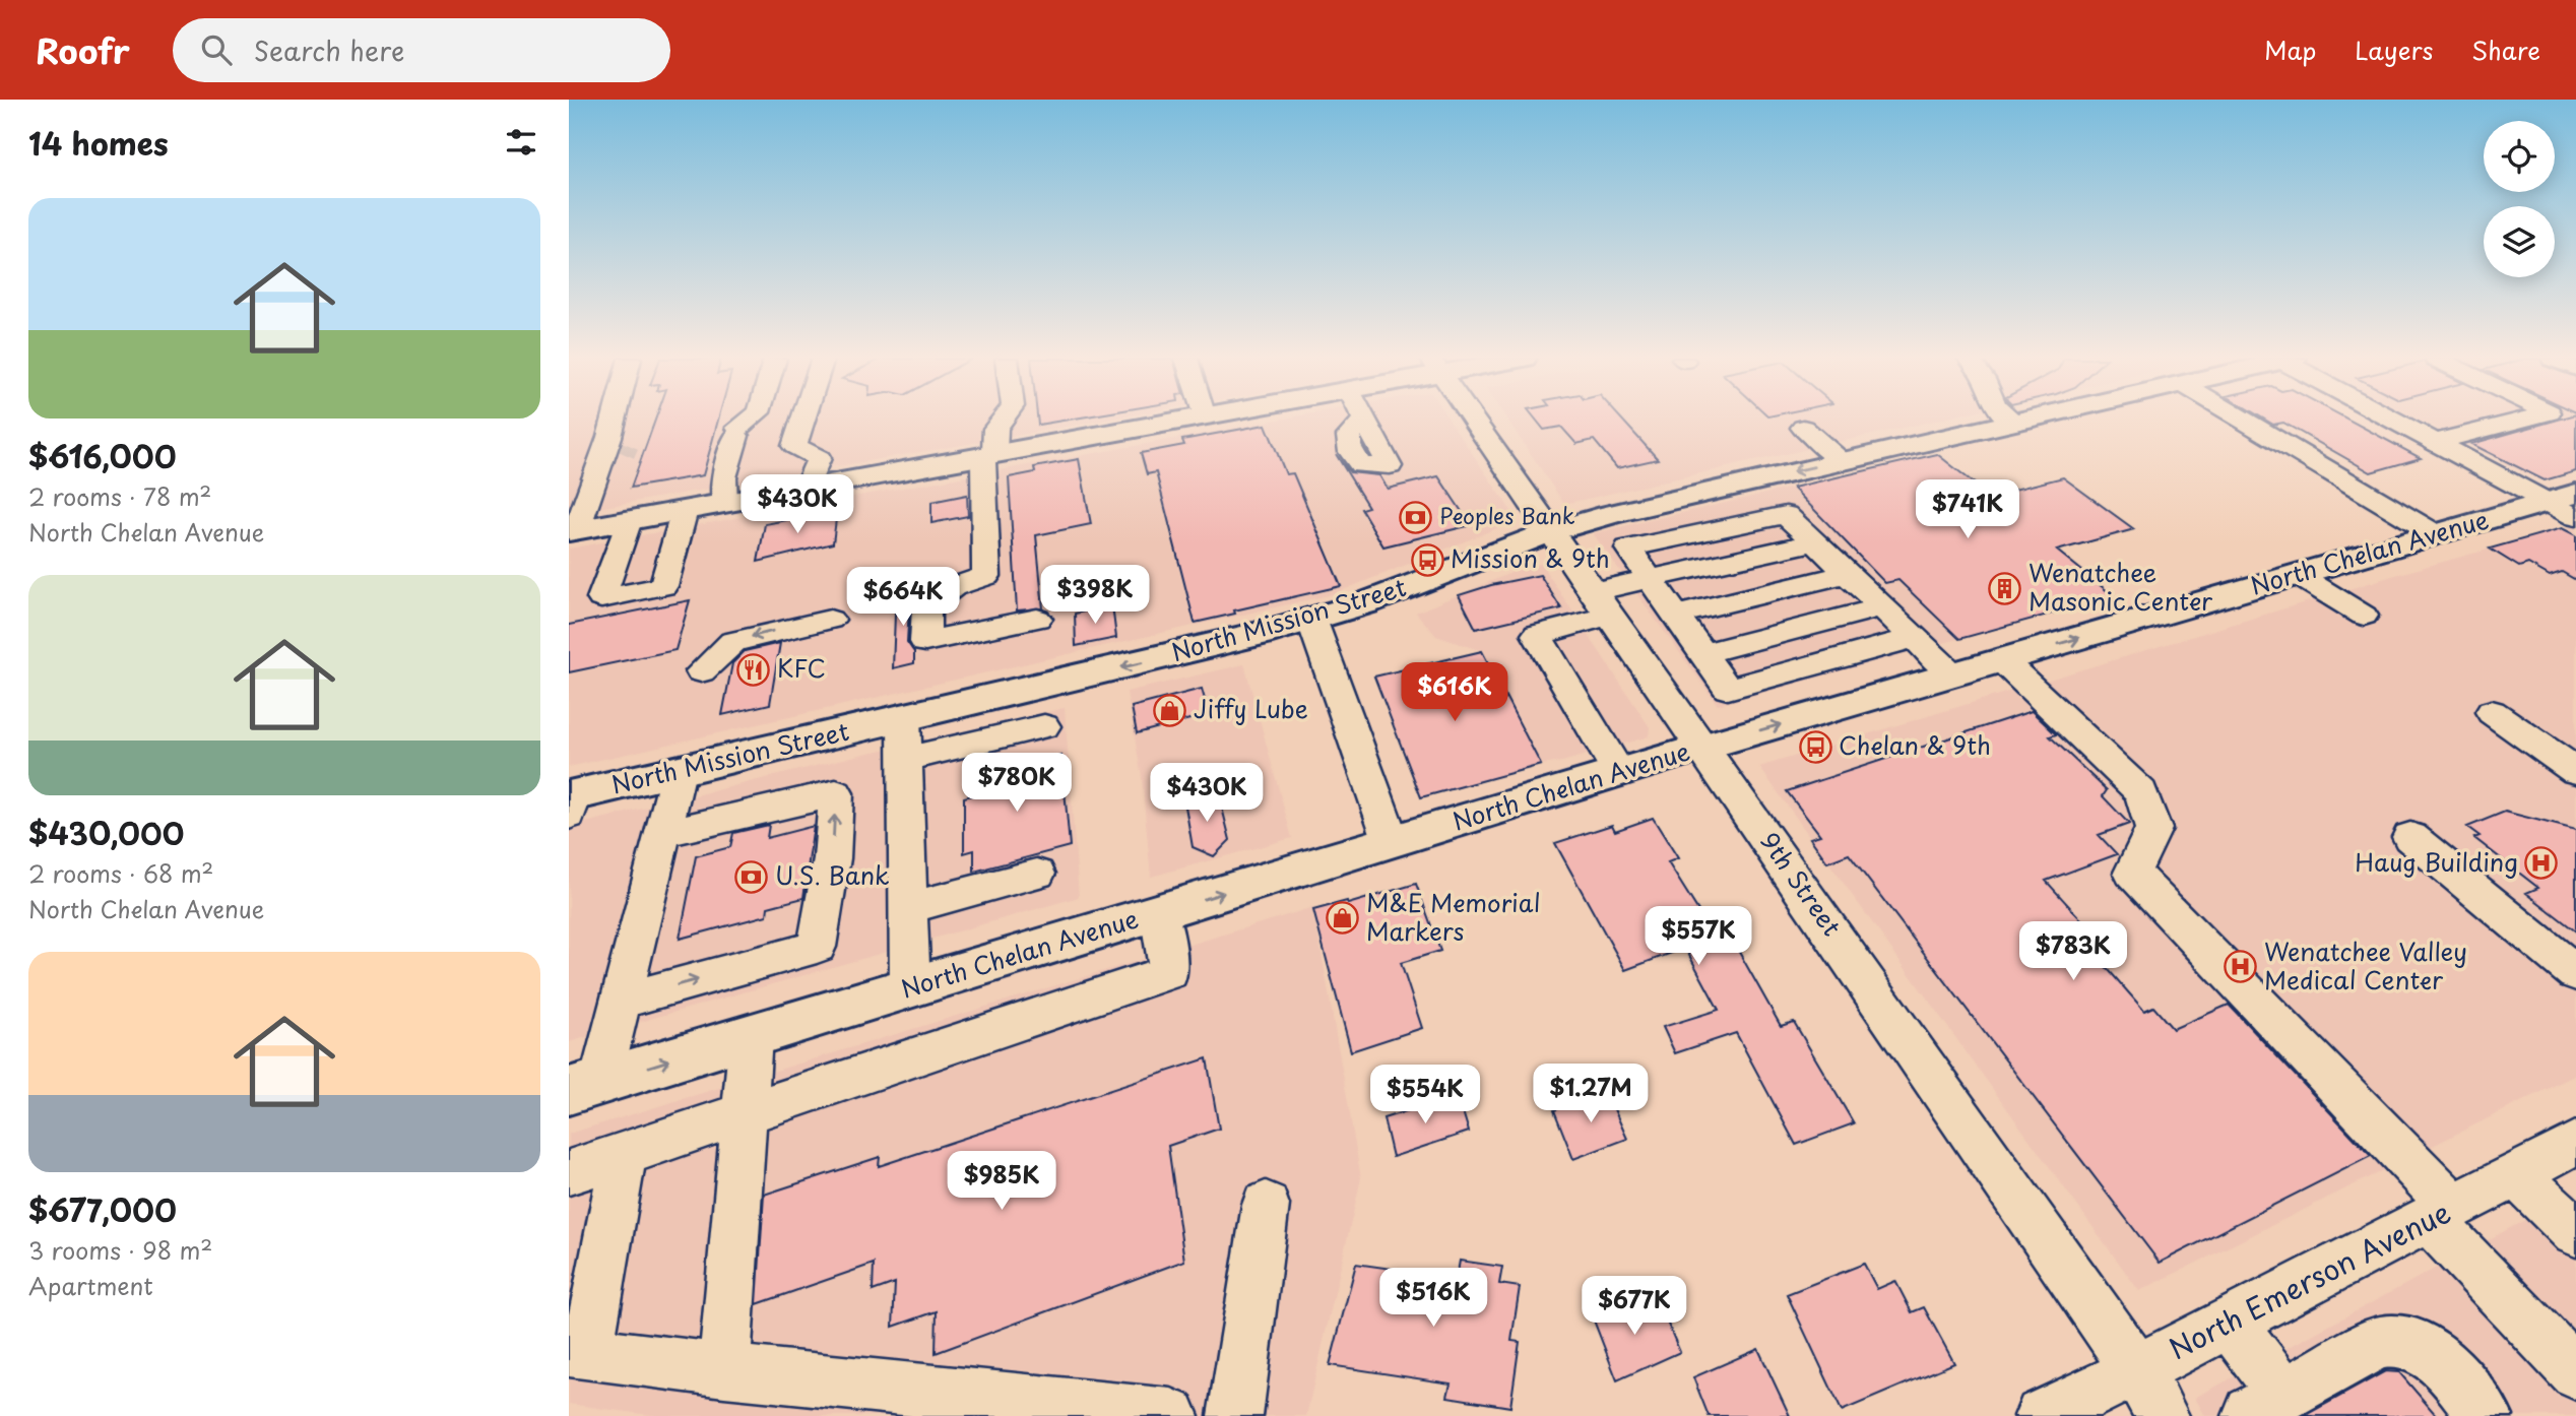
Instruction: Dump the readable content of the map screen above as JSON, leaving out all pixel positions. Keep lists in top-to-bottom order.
{
  "streets": {
    "main road": ["North Chelan Avenue", "North Mission Street"],
    "street": ["9th Street", "North Emerson Avenue"]
  },
  "crossings": [
    ["North Chelan Avenue", "9th Street"],
    ["North Mission Street", "9th Street"],
    ["9th Street", "North Emerson Avenue"]
  ],
  "one_way": ["North Chelan Avenue"],
  "places": {
    "bank": ["Peoples Bank", "U.S. Bank"],
    "bus stop": ["Mission & 9th", "Chelan & 9th"],
    "building": ["Wenatchee Masonic Center"],
    "restaurant": ["KFC"],
    "shop": ["Jiffy Lube", "M&E Memorial Markers"],
    "hospital": ["Haug Building", "Wenatchee Valley Medical Center"]
  },
  "page": {
    "header": "Roofr",
    "search": "Search here",
    "nav": ["Map", "Layers", "Share"],
    "heading": "14 homes",
    "list": [
      {
        "name": "$616,000",
        "note": "2 rooms · 78 m² · North Chelan Avenue"
      },
      {
        "name": "$430,000",
        "note": "2 rooms · 68 m² · North Chelan Avenue"
      },
      {
        "name": "$677,000",
        "note": "3 rooms · 98 m² · Apartment"
      }
    ],
    "price": [
      "$430K",
      "$741K",
      "$398K",
      "$664K",
      "$616K",
      "$780K",
      "$430K",
      "$557K",
      "$783K",
      "$1.27M",
      "$554K",
      "$985K",
      "$516K",
      "$677K"
    ]
  }
}
